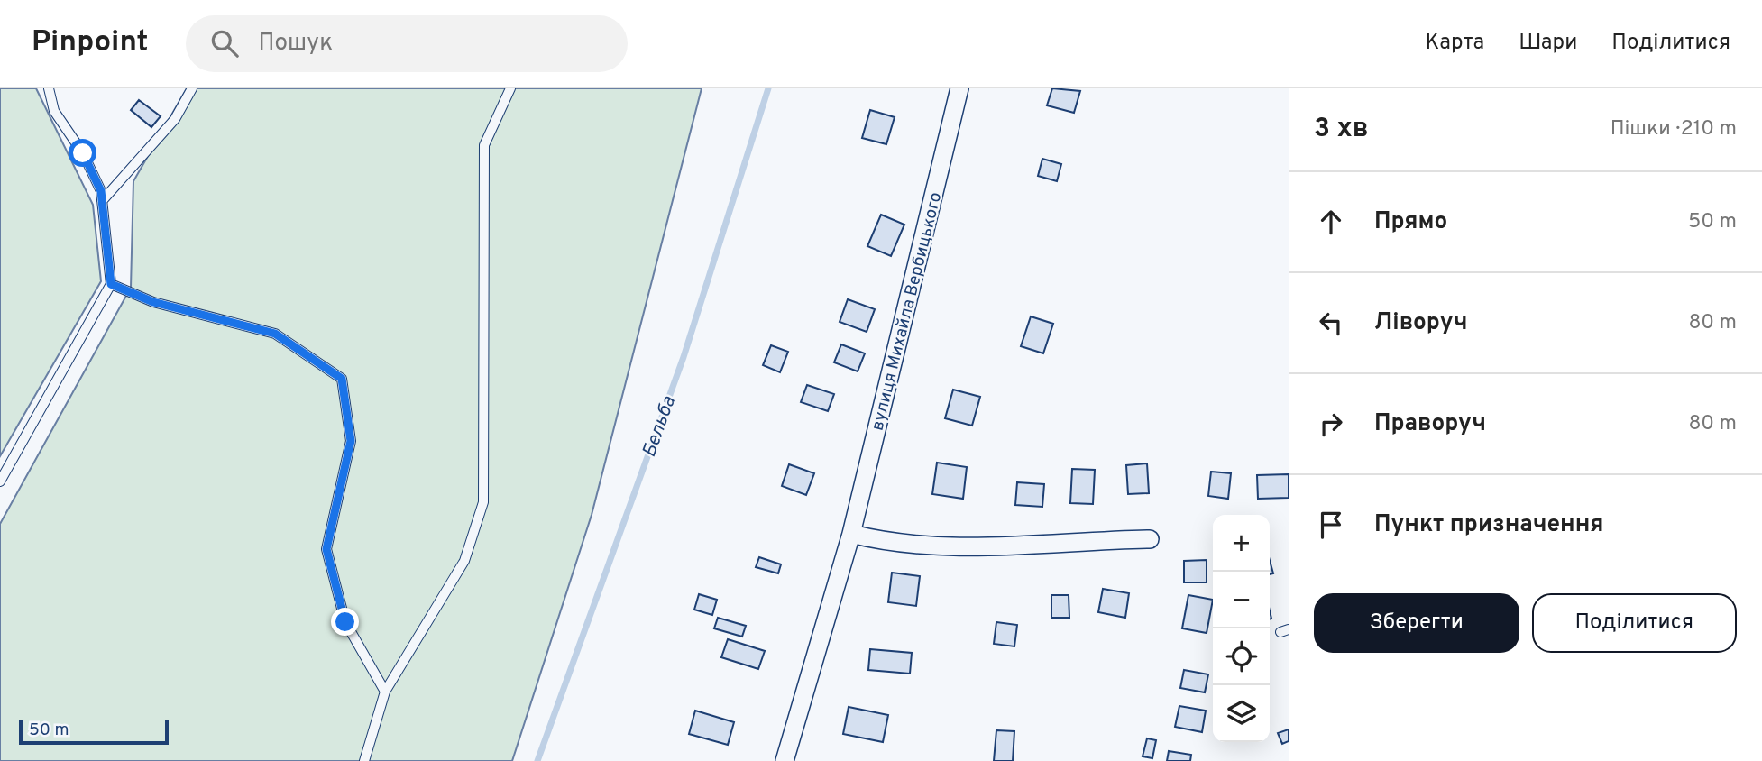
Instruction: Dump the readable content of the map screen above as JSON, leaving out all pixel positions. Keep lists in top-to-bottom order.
{
  "streets": {
    "street": ["вулиця Михайла Вербицького"]
  },
  "water": ["Бельба"],
  "scale_bar": "50 m",
  "page": {
    "header": "Pinpoint",
    "search": "Пошук",
    "nav": ["Карта", "Шари", "Поділитися"],
    "heading": ["3 хв", "Пішки · 210 m"],
    "list": [
      ["Прямо", "50 m"],
      ["Ліворуч", "80 m"],
      ["Праворуч", "80 m"],
      "Пункт призначення"
    ],
    "map_buttons": ["+", "−"],
    "buttons": ["Зберегти", "Поділитися"],
    "scale": "50 m"
  }
}
